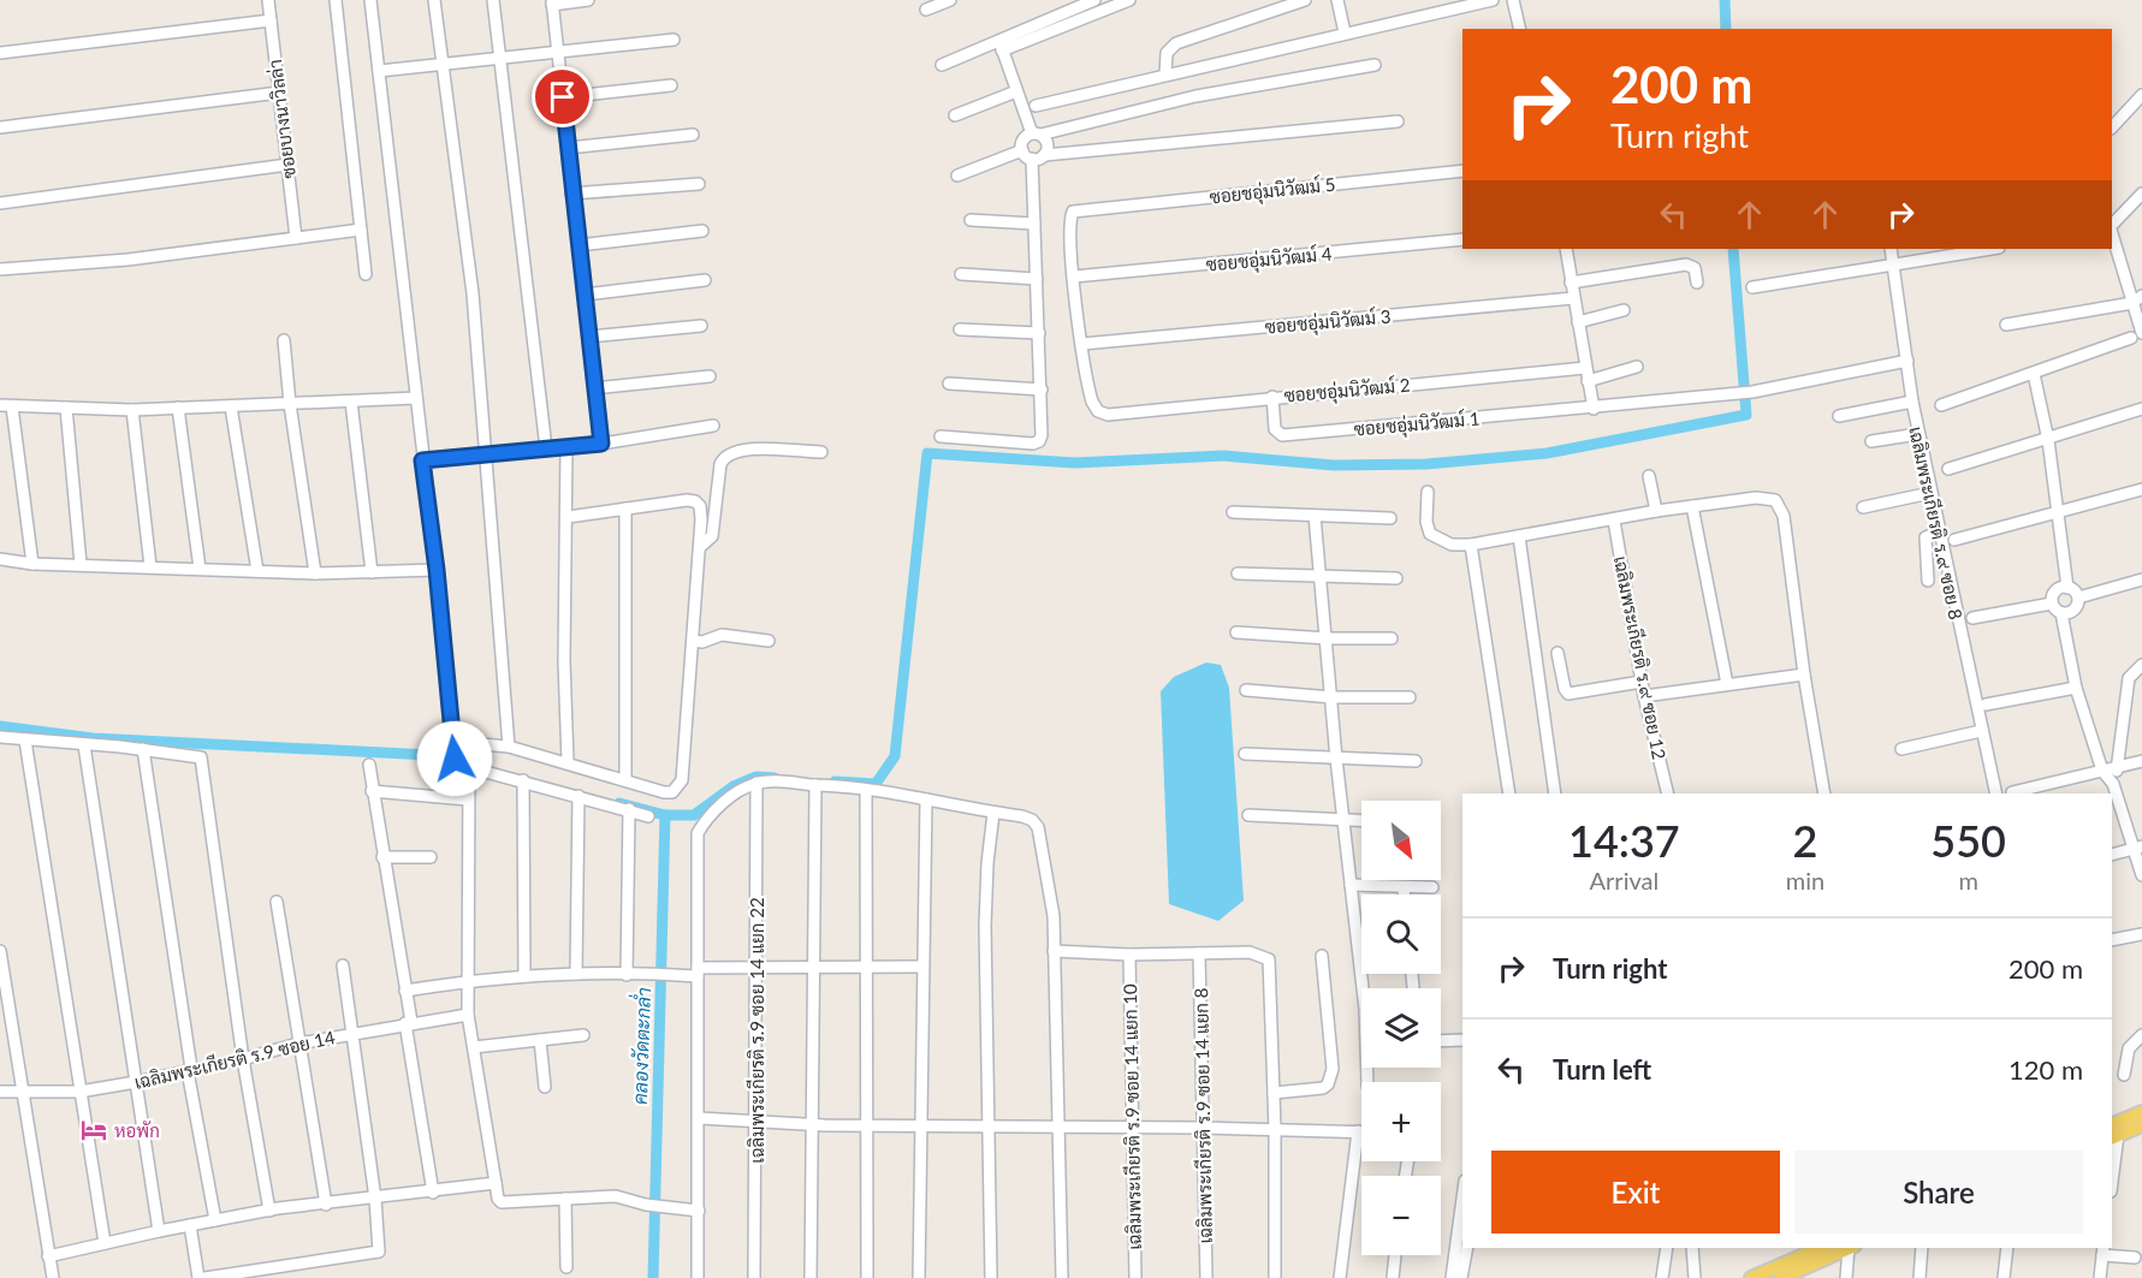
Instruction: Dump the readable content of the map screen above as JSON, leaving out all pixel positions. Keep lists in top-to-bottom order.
{
  "streets": {
    "street": [
      "ซอยบางนาวิลล่า",
      "ซอยชอุ่มนิวัฒม์ 5",
      "ซอยชอุ่มนิวัฒม์ 4",
      "ซอยชอุ่มนิวัฒม์ 3",
      "ซอยชอุ่มนิวัฒม์ 2",
      "ซอยชอุ่มนิวัฒม์ 1",
      "เฉลิมพระเกียรติ ร.๙ ซอย 8",
      "เฉลิมพระเกียรติ ร.๙ ซอย 12",
      "เฉลิมพระเกียรติ ร.9 ซอย 14 แยก 22",
      "เฉลิมพระเกียรติ ร.9 ซอย 14",
      "เฉลิมพระเกียรติ ร.9 ซอย 14 แยก 8",
      "เฉลิมพระเกียรติ ร.9 ซอย 14 แยก 10"
    ]
  },
  "crossings": [
    ["ซอยชอุ่มนิวัฒม์ 5", "ซอยชอุ่มนิวัฒม์ 4"],
    ["ซอยชอุ่มนิวัฒม์ 3", "ซอยชอุ่มนิวัฒม์ 2"],
    ["ซอยชอุ่มนิวัฒม์ 2", "ซอยชอุ่มนิวัฒม์ 1"],
    ["ซอยชอุ่มนิวัฒม์ 1", "เฉลิมพระเกียรติ ร.๙ ซอย 8"]
  ],
  "water": ["คลองวัดตะกล่ำ"],
  "places": {
    "hotel": ["หอพัก"]
  },
  "north": "bottom right",
  "page": {
    "turn": ["200 m", "Turn right"],
    "eta": [
      "14:37",
      "Arrival",
      "2",
      "min",
      "550",
      "m"
    ],
    "map_buttons": ["+", "−"],
    "list": [
      {
        "name": "Turn right",
        "value": "200 m"
      },
      {
        "name": "Turn left",
        "value": "120 m"
      }
    ],
    "buttons": ["Exit", "Share"]
  }
}
